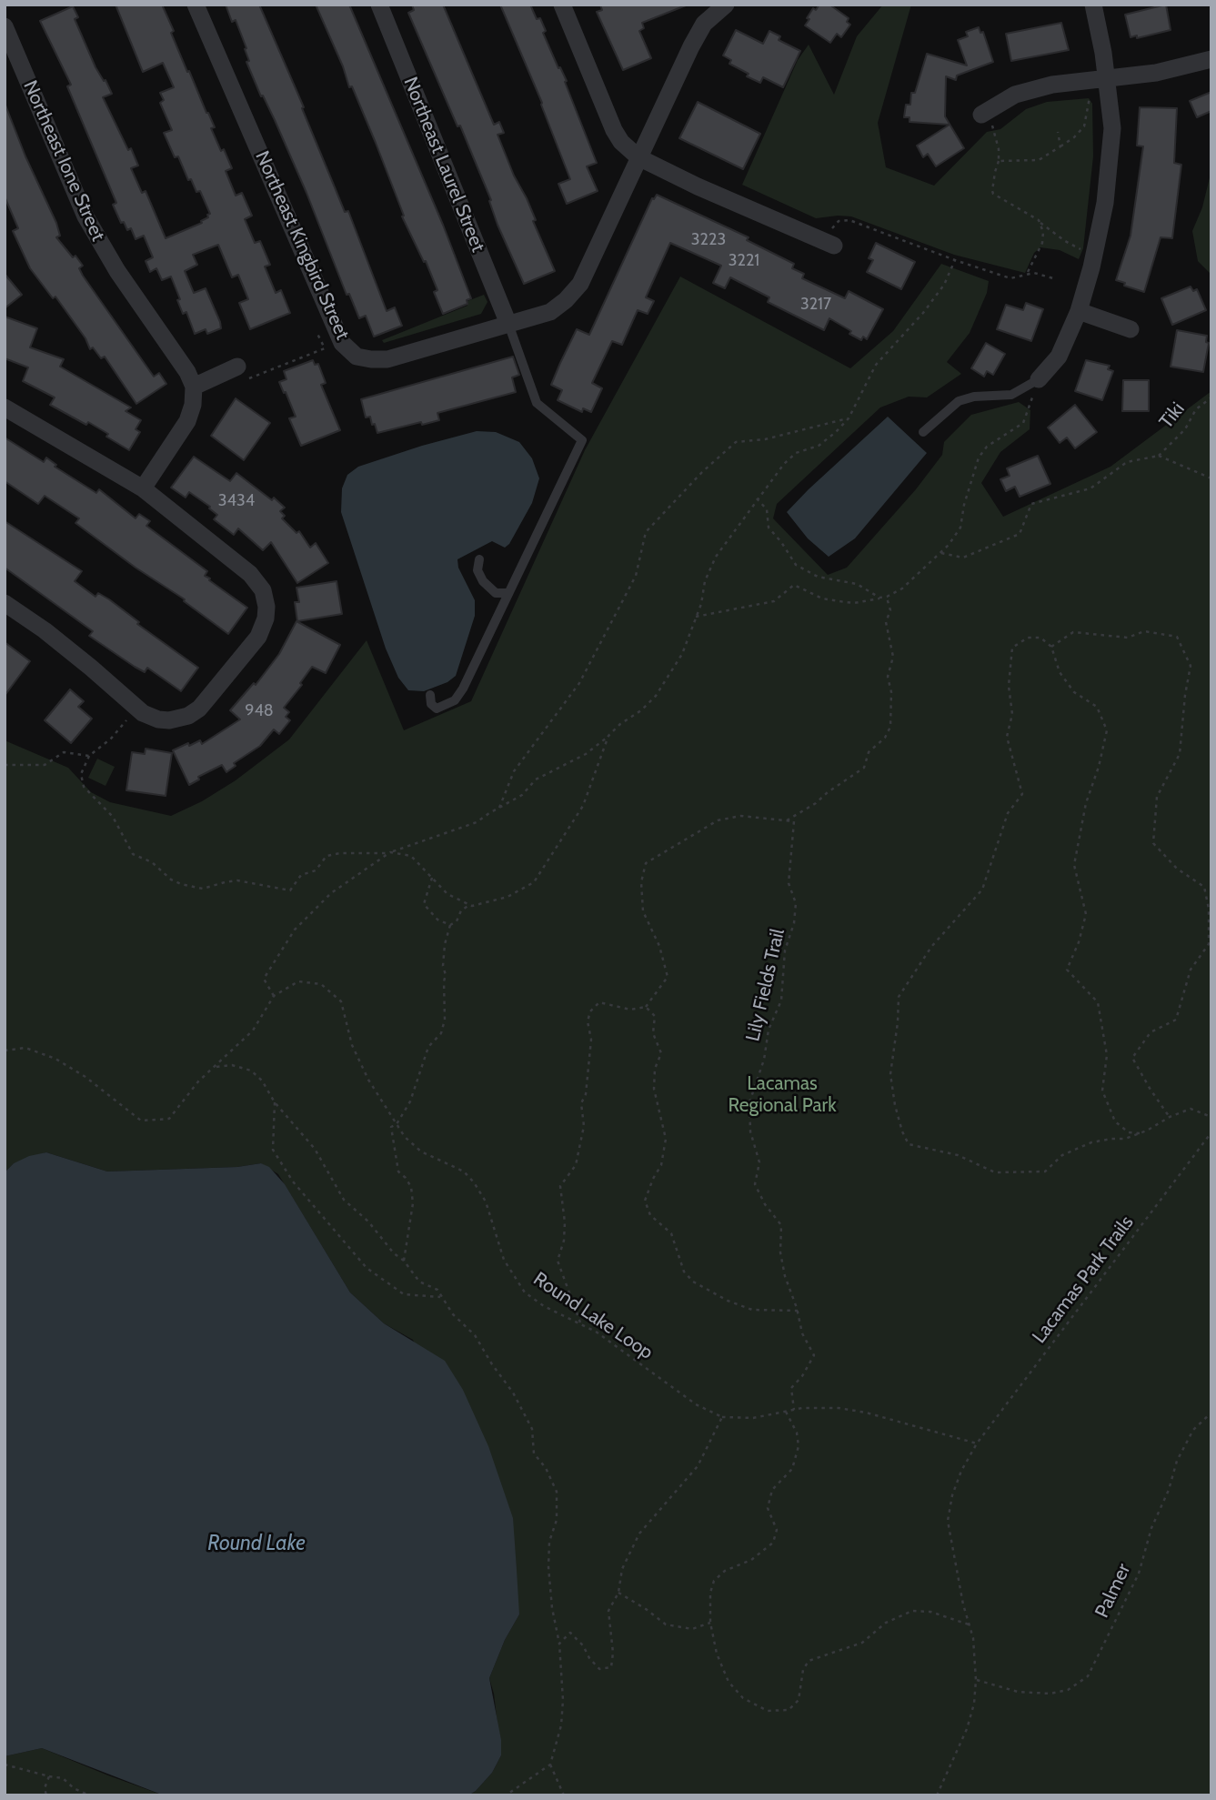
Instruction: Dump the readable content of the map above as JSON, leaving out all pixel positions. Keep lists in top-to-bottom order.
{
  "streets": {
    "street": ["Northeast Ione Street", "Northeast Laurel Street", "Northeast Kingbird Street"],
    "path": [
      "Tiki",
      "Lily Fields Trail",
      "Lacamas Park Trails",
      "Round Lake Loop",
      "Palmer"
    ]
  },
  "crossings": [
    ["Northeast Laurel Street", "Northeast Kingbird Street"],
    ["Lacamas Park Trails", "Palmer"]
  ],
  "water": ["Round Lake"],
  "parks": ["Lacamas Regional Park"],
  "house_numbers": [
    "3223",
    "3221",
    "3217",
    "3434",
    "948"
  ]
}
